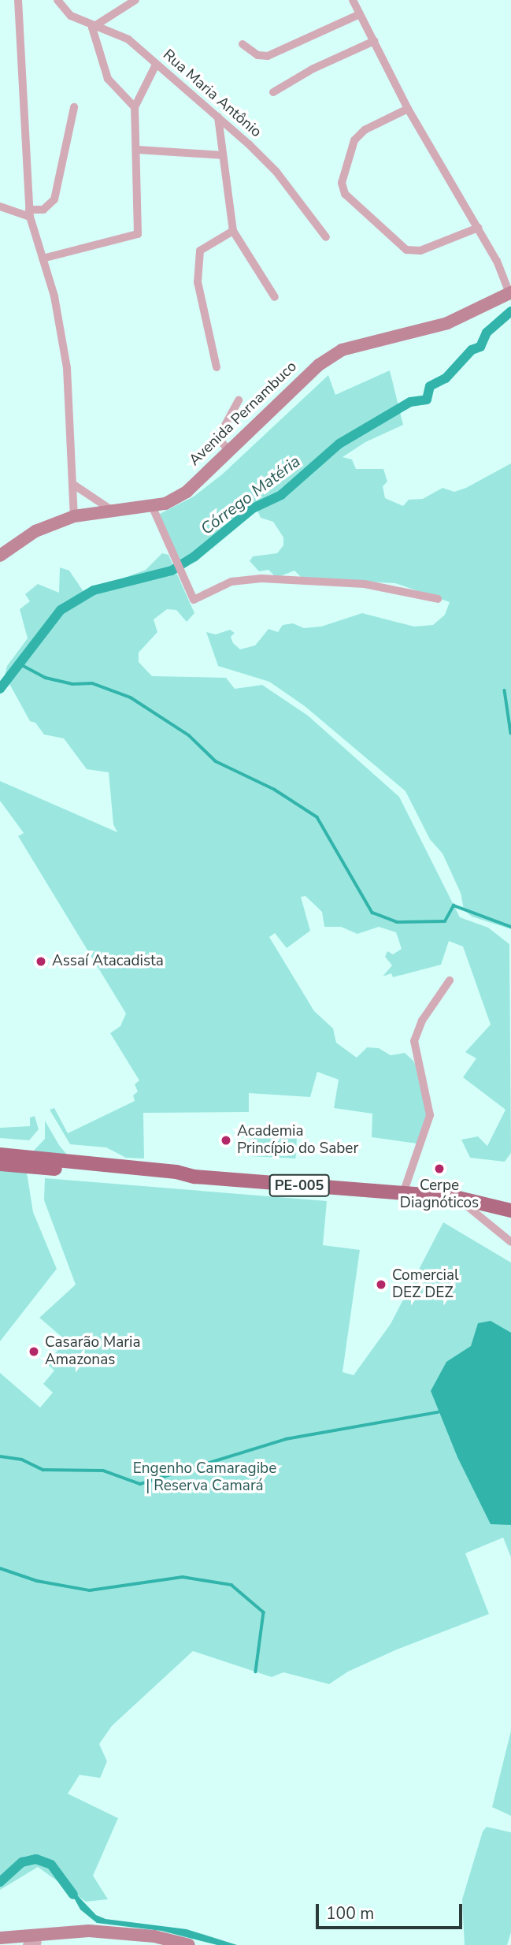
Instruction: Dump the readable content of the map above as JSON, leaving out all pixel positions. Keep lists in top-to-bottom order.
{
  "streets": {
    "main road": ["PE-005"],
    "street": ["Rua Maria Antônio", "Avenida Pernambuco"]
  },
  "water": ["Córrego Matéria"],
  "parks": ["Engenho Camaragibe | Reserva Camará"],
  "places": [
    "Assaí Atacadista",
    "Academia Princípio do Saber",
    "Cerpe Diagnóticos",
    "Comercial DEZ DEZ",
    "Casarão Maria Amazonas"
  ],
  "scale_bar": "100 m"
}
